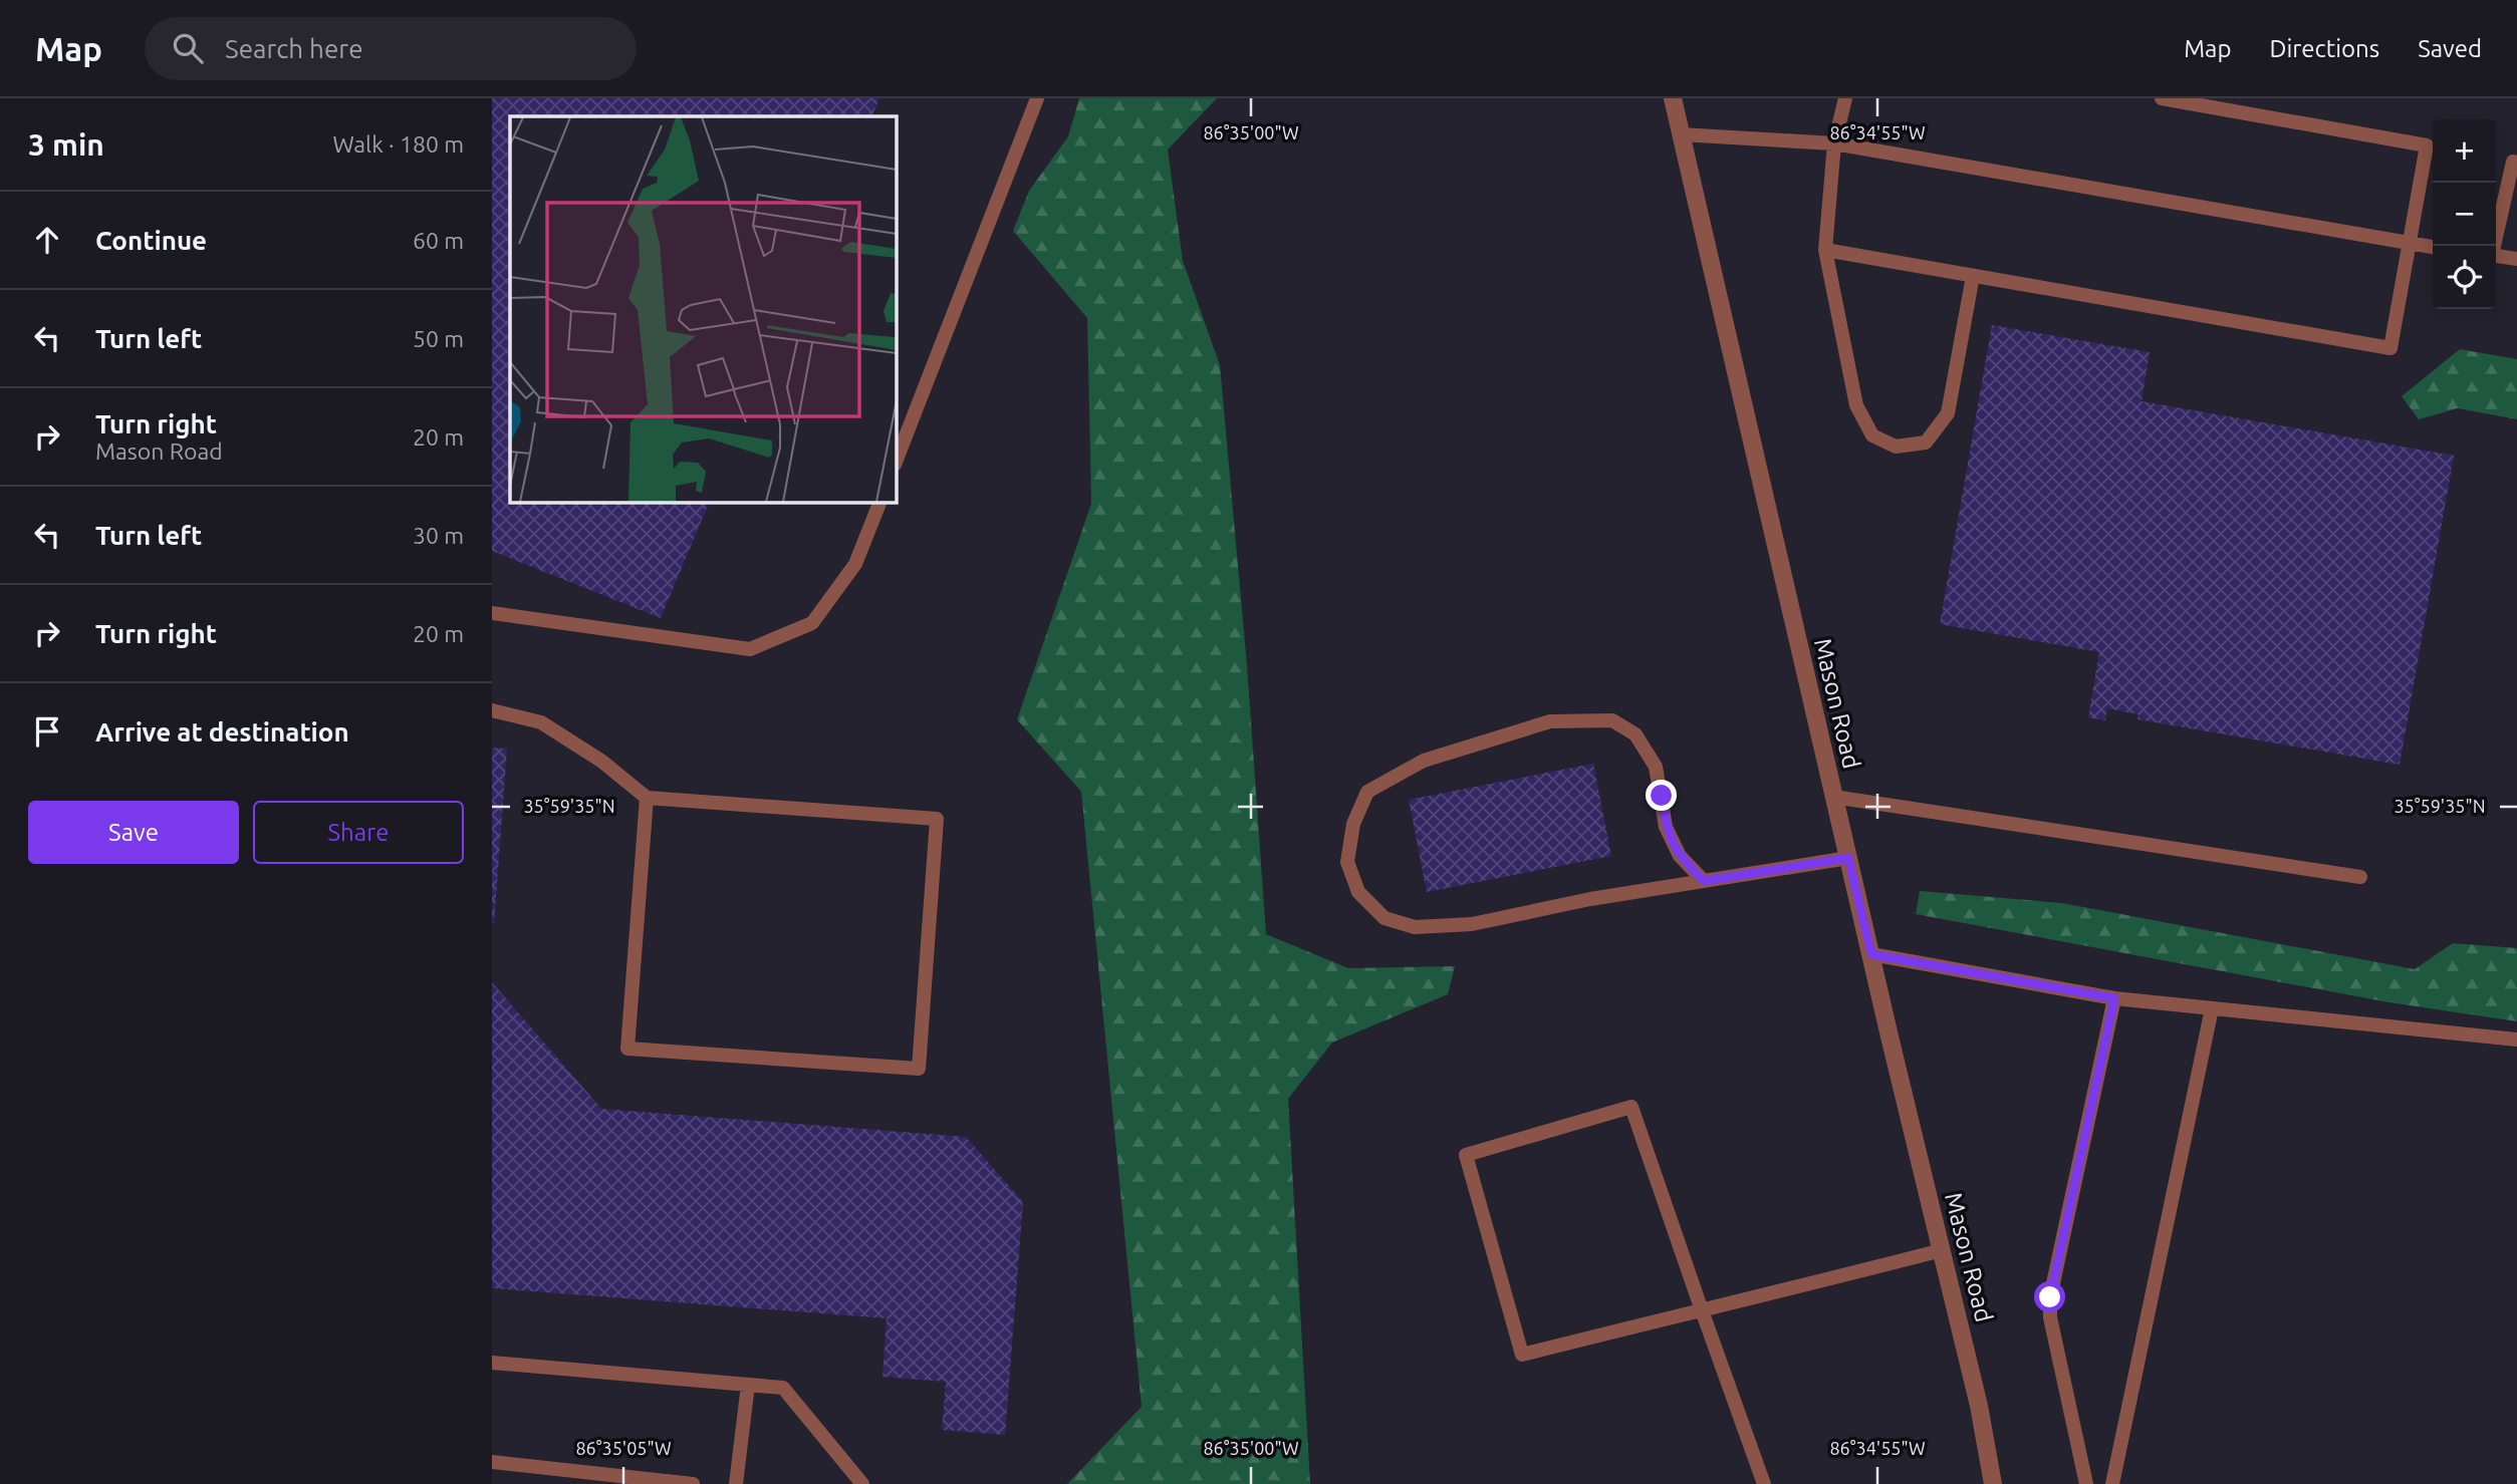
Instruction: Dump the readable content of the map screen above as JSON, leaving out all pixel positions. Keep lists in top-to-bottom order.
{
  "streets": {
    "street": ["Mason Road"]
  },
  "page": {
    "header": "Map",
    "search": "Search here",
    "nav": ["Map", "Directions", "Saved"],
    "heading": ["3 min", "Walk · 180 m"],
    "map_buttons": ["+", "−"],
    "list": [
      ["Continue", "60 m"],
      ["Turn left", "50 m"],
      ["Turn right", "Mason Road", "20 m"],
      ["Turn left", "30 m"],
      ["Turn right", "20 m"],
      "Arrive at destination"
    ],
    "buttons": ["Save", "Share"]
  },
  "coordinates": [
    "86°35'00\"W",
    "86°34'55\"W",
    "35°59'35\"N",
    "86°35'05\"W"
  ]
}
